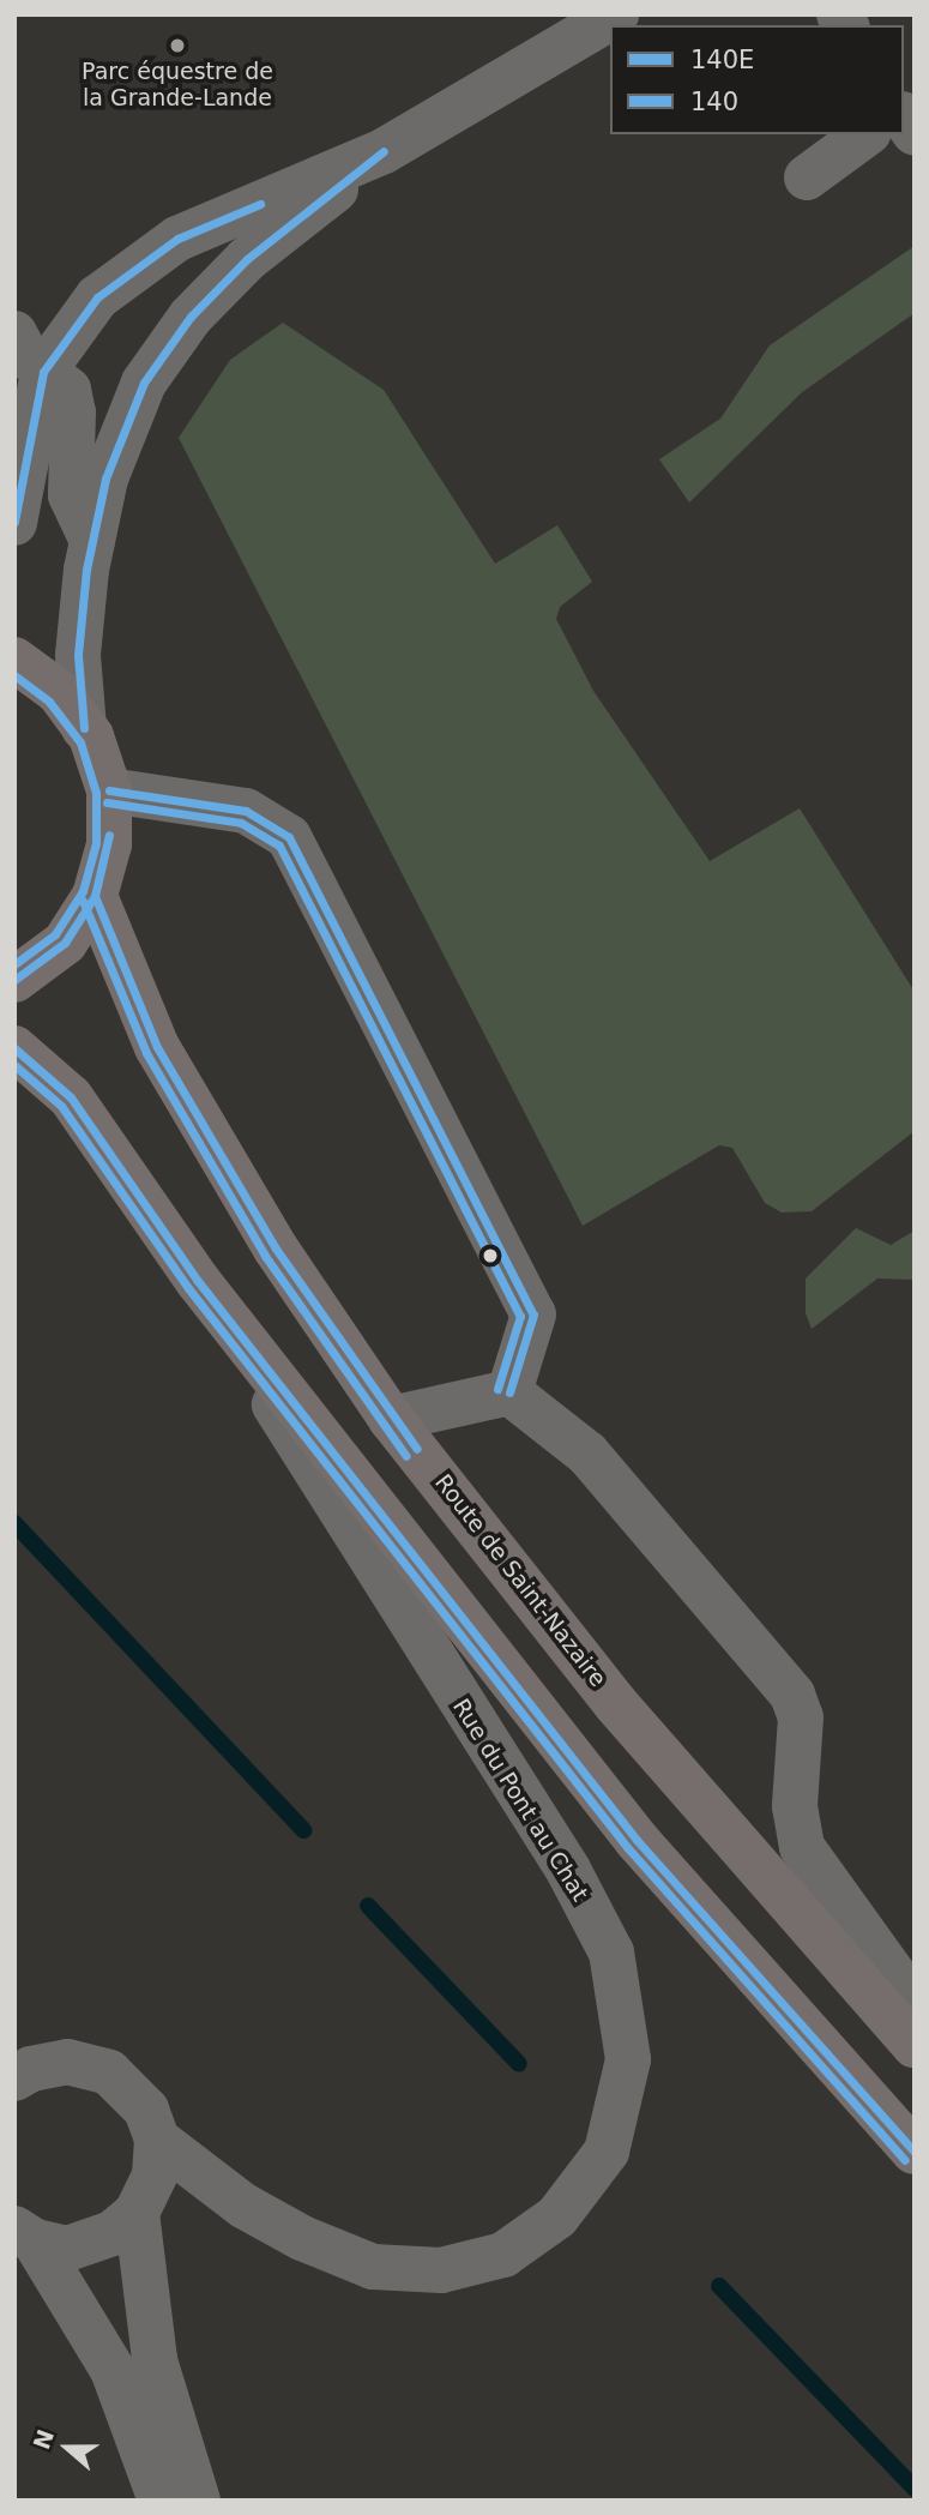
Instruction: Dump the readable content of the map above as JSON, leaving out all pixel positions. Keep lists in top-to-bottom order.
{
  "streets": {
    "main road": ["Route de Saint-Nazaire"],
    "street": ["Rue du Pont au Chat"]
  },
  "places": ["Parc équestre de la Grande-Lande"],
  "lines": ["transit line 140E", "transit line 140"],
  "legend": ["140E", "140"],
  "north": "left"
}
